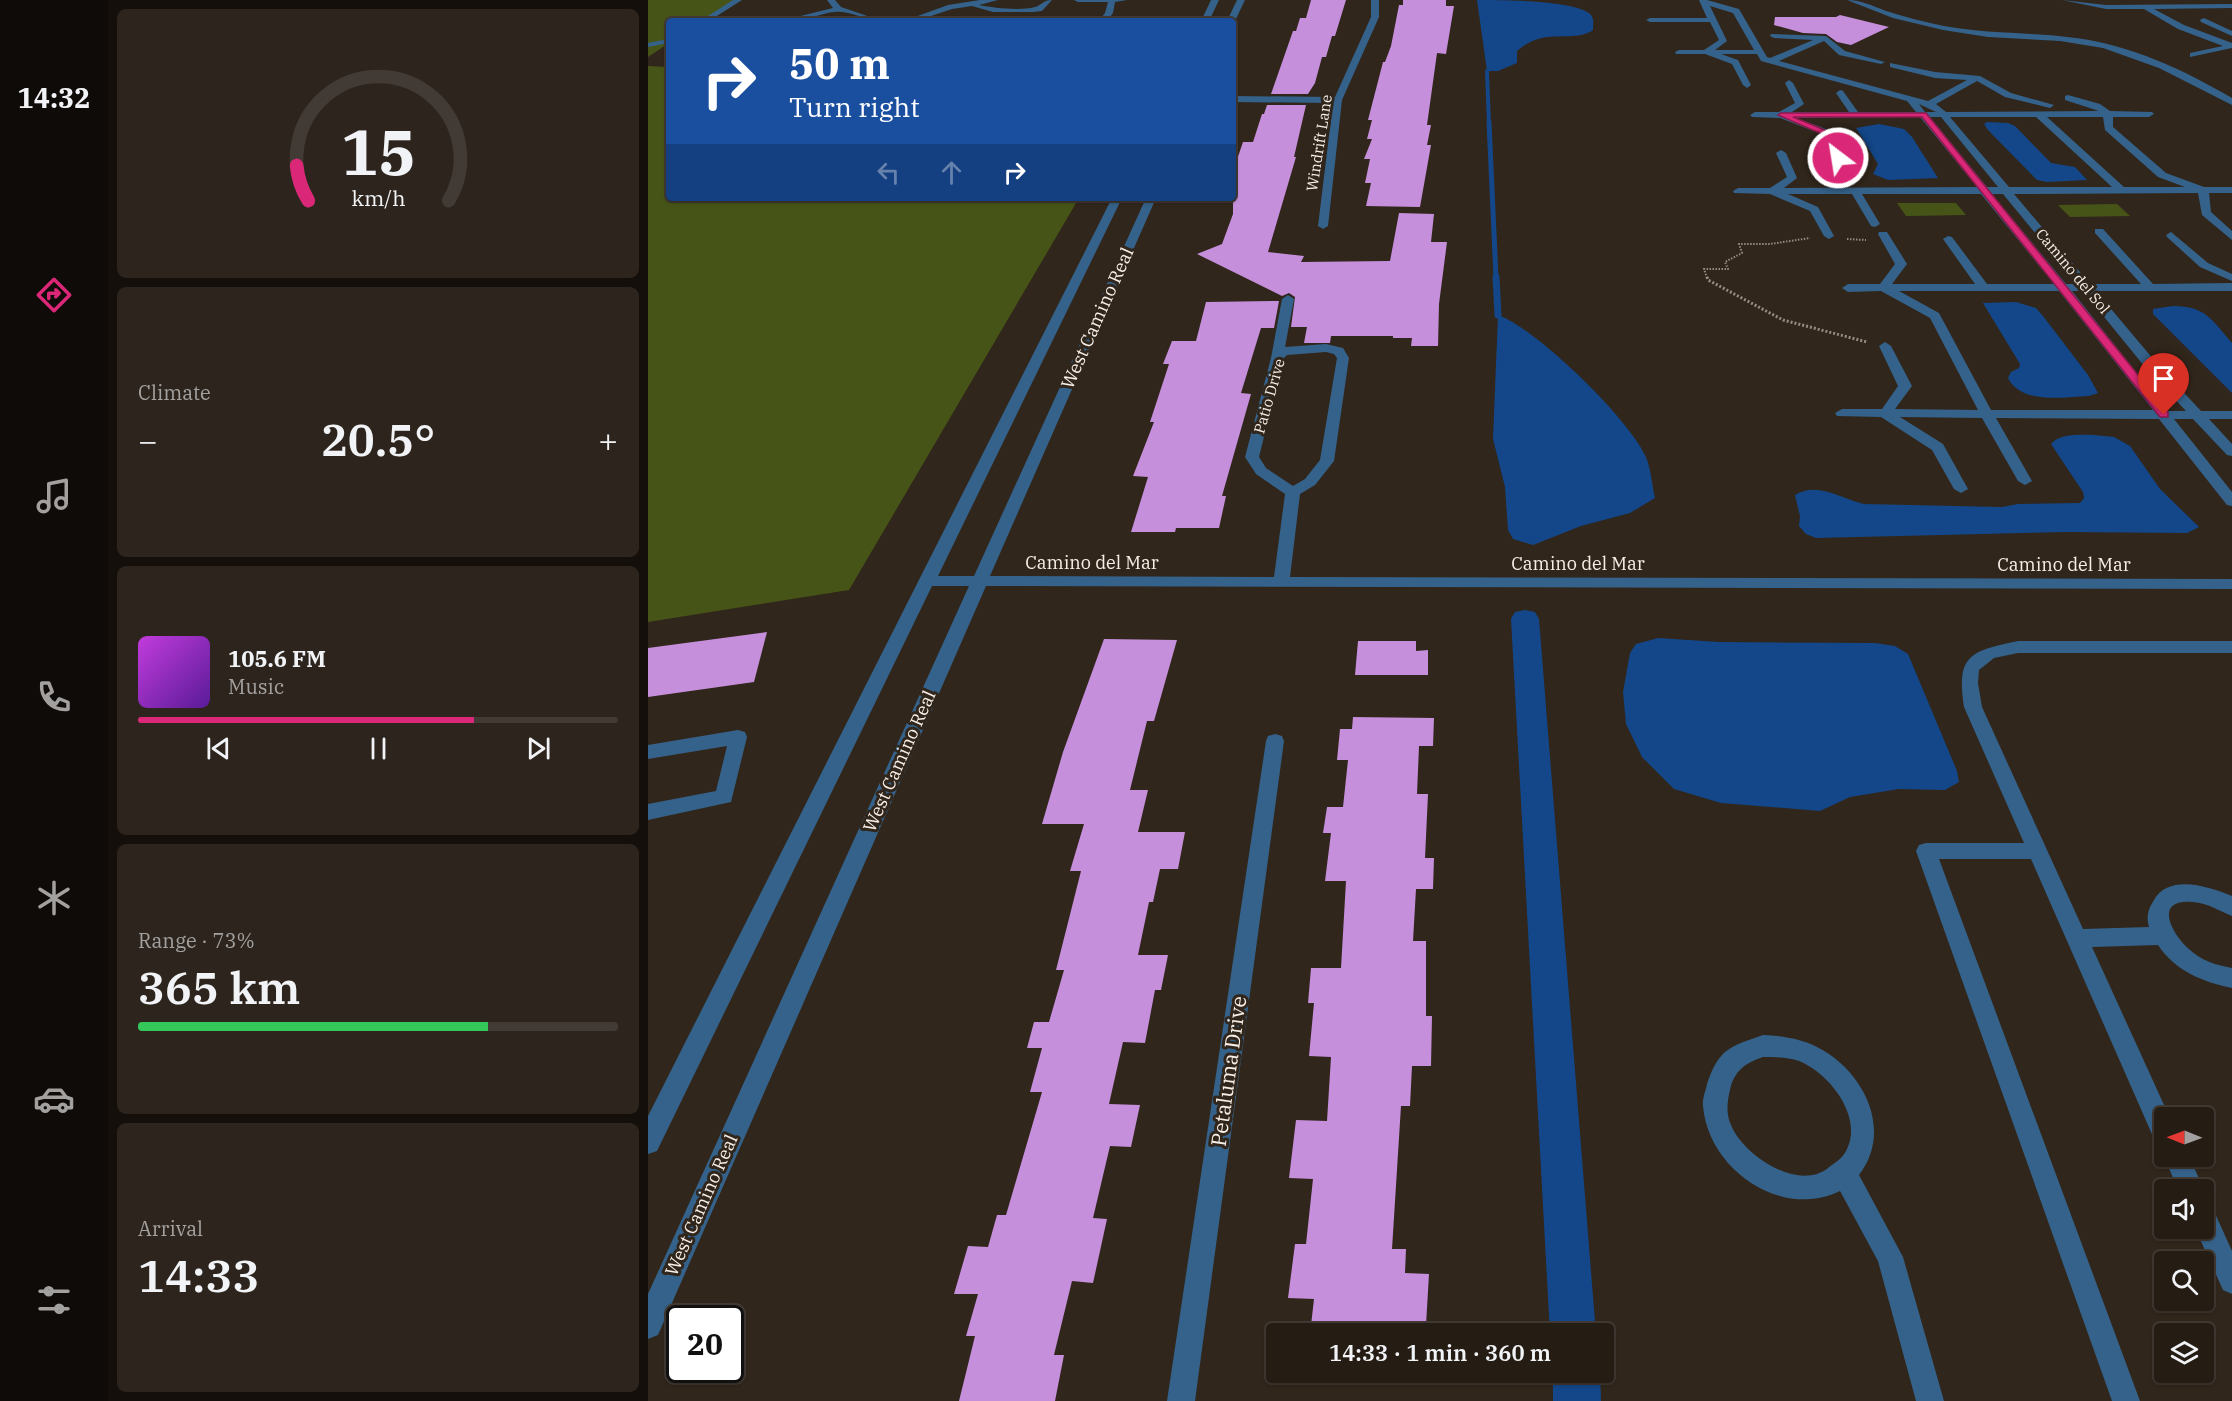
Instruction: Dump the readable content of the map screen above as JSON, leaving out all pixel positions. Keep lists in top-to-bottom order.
{
  "streets": {
    "street": [
      "Windrift Lane",
      "Camino del Sol",
      "West Camino Real",
      "Patio Drive",
      "Camino del Mar",
      "Petaluma Drive"
    ]
  },
  "crossings": [
    ["West Camino Real", "Camino del Mar"]
  ],
  "north": "left",
  "page": {
    "tabs": "14:32",
    "turn": ["50 m", "Turn right"],
    "tile": [
      "Climate",
      ["Range · 73%", "365 km"],
      ["Arrival", "14:33"]
    ],
    "heat": ["−", "20.5°", "+"],
    "song": ["105.6 FM", "Music"],
    "limit": "20",
    "trip": "14:33 · 1 min · 360 m",
    "gauge": ["15", "km/h"]
  }
}
